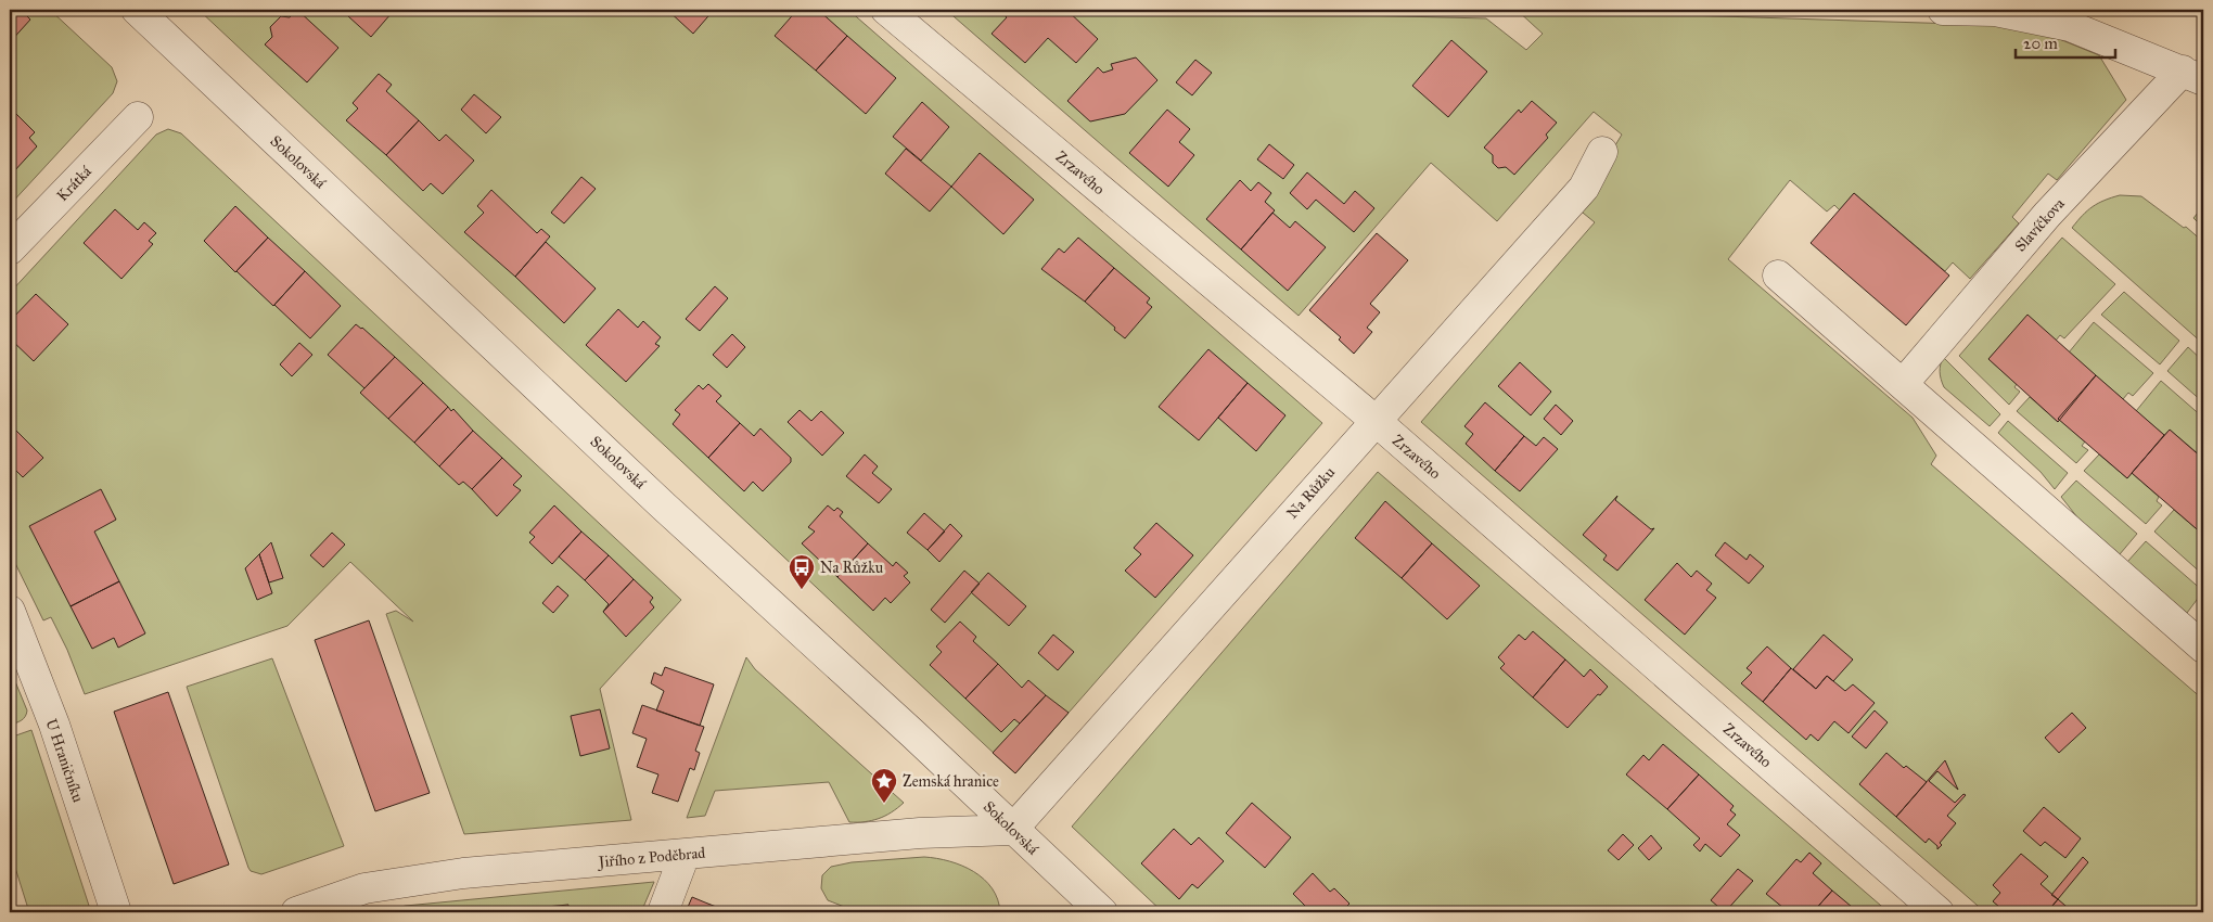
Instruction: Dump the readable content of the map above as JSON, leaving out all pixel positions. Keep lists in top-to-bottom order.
{
  "streets": {
    "street": [
      "Sokolovská",
      "Zrzavého",
      "Krátká",
      "Slavíčkova",
      "Na Růžku",
      "U Hraničníku",
      "Jiřího z Poděbrad"
    ]
  },
  "crossings": [
    ["Sokolovská", "Na Růžku"],
    ["Sokolovská", "Jiřího z Poděbrad"],
    ["Zrzavého", "Na Růžku"],
    ["Na Růžku", "Jiřího z Poděbrad"]
  ],
  "places": {
    "bus stop": ["Na Růžku"],
    "place": ["Zemská hranice"]
  },
  "scale_bar": "20 m"
}
